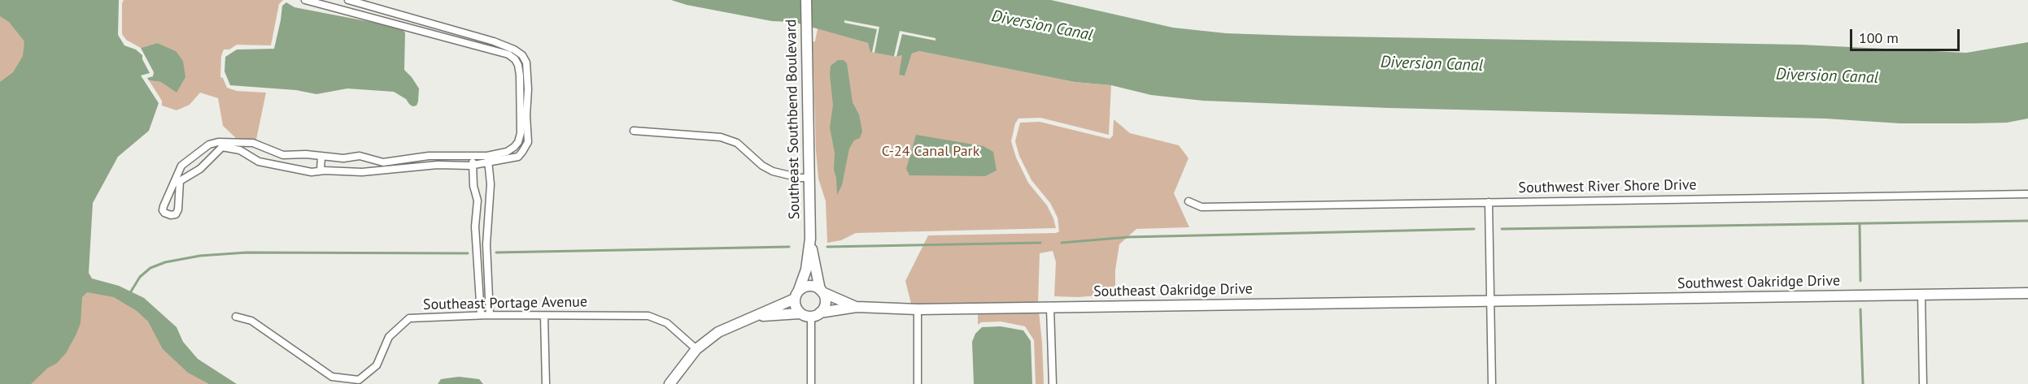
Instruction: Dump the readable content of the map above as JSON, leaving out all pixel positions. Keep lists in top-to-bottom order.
{
  "streets": {
    "street": [
      "Southeast Southbend Boulevard",
      "Southwest River Shore Drive",
      "Southwest Oakridge Drive",
      "Southeast Oakridge Drive",
      "Southeast Portage Avenue"
    ]
  },
  "crossings": [
    ["Southeast Southbend Boulevard", "Southeast Oakridge Drive"],
    ["Southwest Oakridge Drive", "Southeast Oakridge Drive"]
  ],
  "water": ["Diversion Canal"],
  "parks": ["C-24 Canal Park"],
  "scale_bar": "100 m"
}
